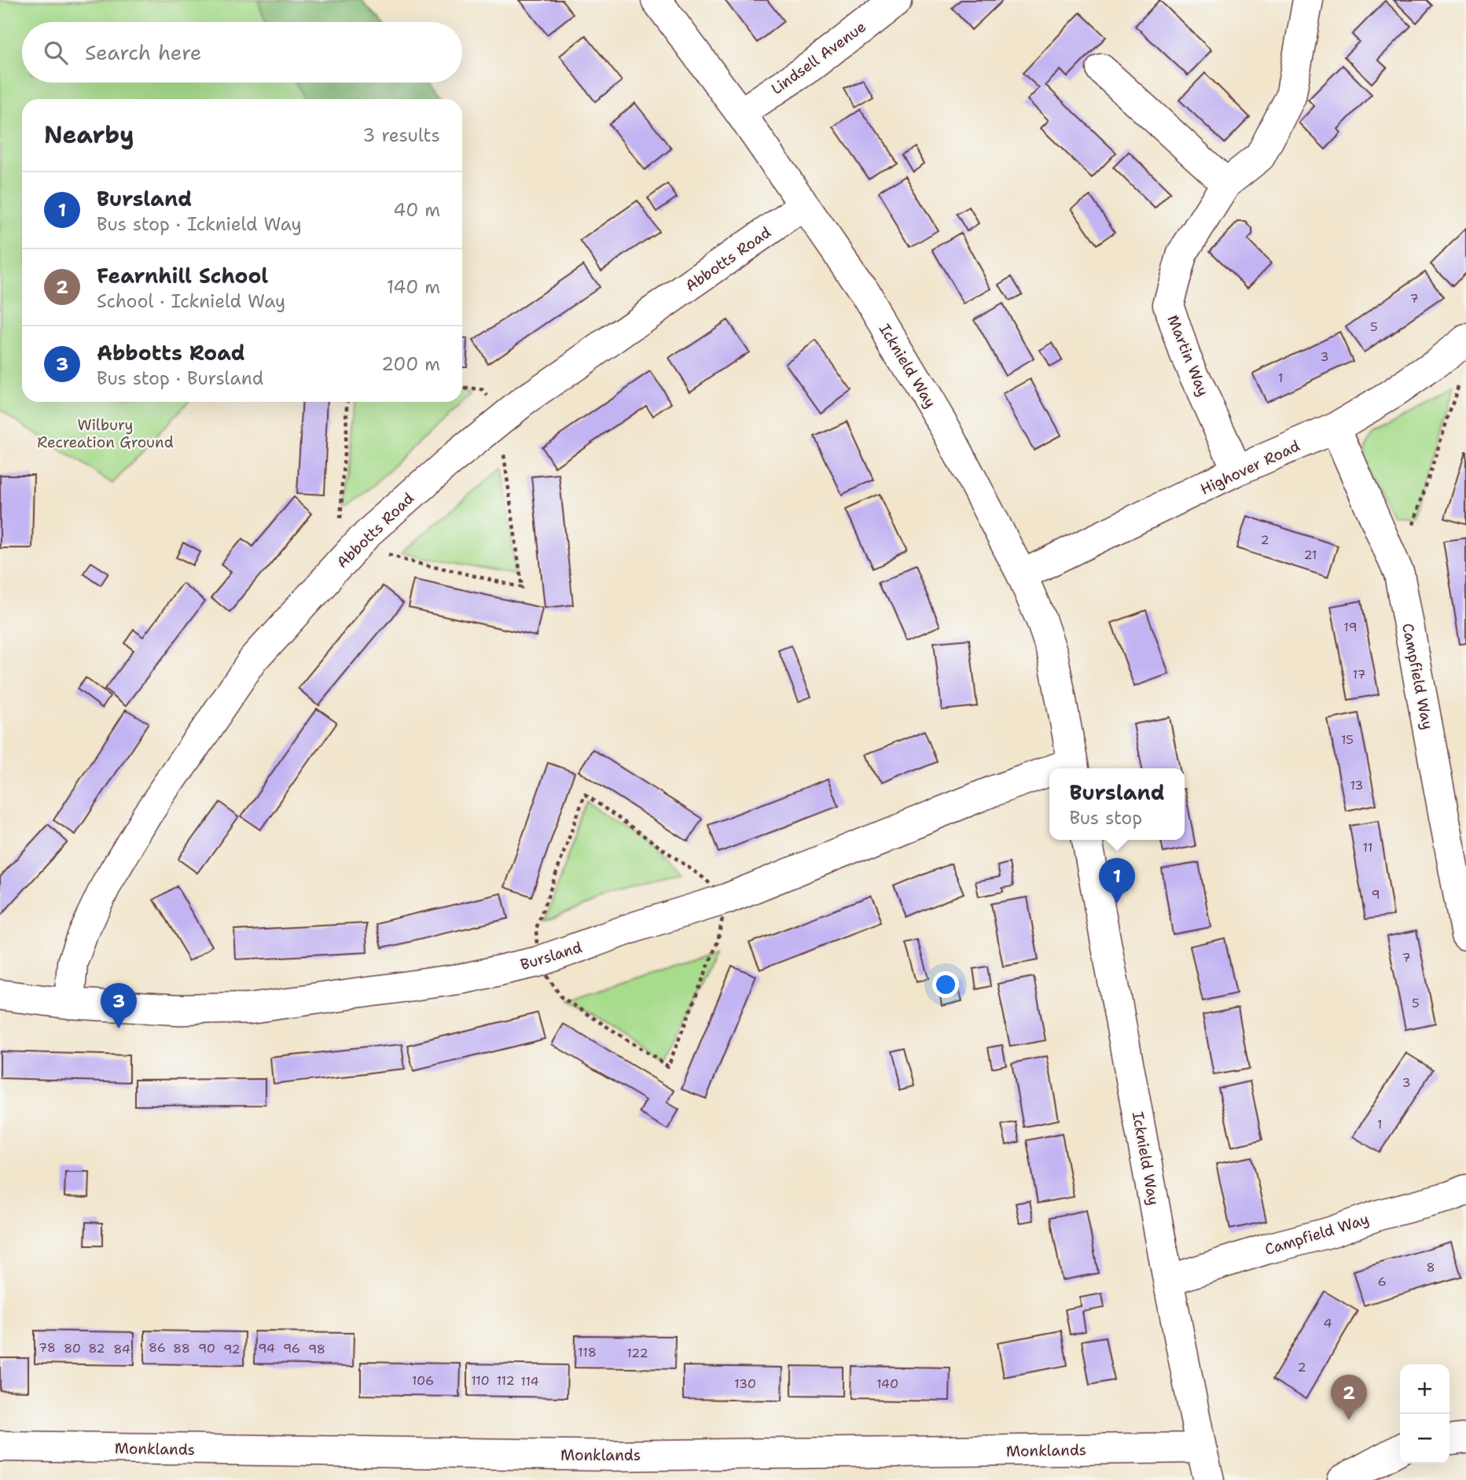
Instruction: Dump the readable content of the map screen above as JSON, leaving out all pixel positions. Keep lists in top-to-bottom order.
{
  "streets": {
    "street": [
      "Lindsell Avenue",
      "Abbotts Road",
      "Martin Way",
      "Icknield Way",
      "Highover Road",
      "Campfield Way",
      "Bursland",
      "Monklands"
    ]
  },
  "crossings": [
    ["Lindsell Avenue", "Icknield Way"],
    ["Abbotts Road", "Icknield Way"],
    ["Abbotts Road", "Bursland"],
    ["Martin Way", "Highover Road"],
    ["Icknield Way", "Highover Road"],
    ["Icknield Way", "Campfield Way"],
    ["Icknield Way", "Monklands"],
    ["Highover Road", "Campfield Way"]
  ],
  "parks": ["Wilbury Recreation Ground"],
  "house_numbers": [
    "7",
    "5",
    "3",
    "1",
    "2",
    "21",
    "19",
    "17",
    "15",
    "13",
    "11",
    "9",
    "7",
    "5",
    "3",
    "1",
    "8",
    "6",
    "4",
    "78",
    "86",
    "80",
    "82",
    "88",
    "90",
    "94",
    "96",
    "84",
    "92",
    "98",
    "118",
    "122",
    "2",
    "106",
    "110",
    "112",
    "114",
    "130",
    "140"
  ],
  "page": {
    "search": "Search here",
    "heading": ["Nearby", "3 results"],
    "list": [
      {
        "mark": "1",
        "name": "Bursland",
        "note": "Bus stop · Icknield Way",
        "value": "40 m"
      },
      {
        "mark": "2",
        "name": "Fearnhill School",
        "note": "School · Icknield Way",
        "value": "140 m"
      },
      {
        "mark": "3",
        "name": "Abbotts Road",
        "note": "Bus stop · Bursland",
        "value": "200 m"
      }
    ],
    "popup": ["Bursland", "Bus stop"],
    "pins": ["1", "3", "2"],
    "map_buttons": ["+", "−"]
  }
}
